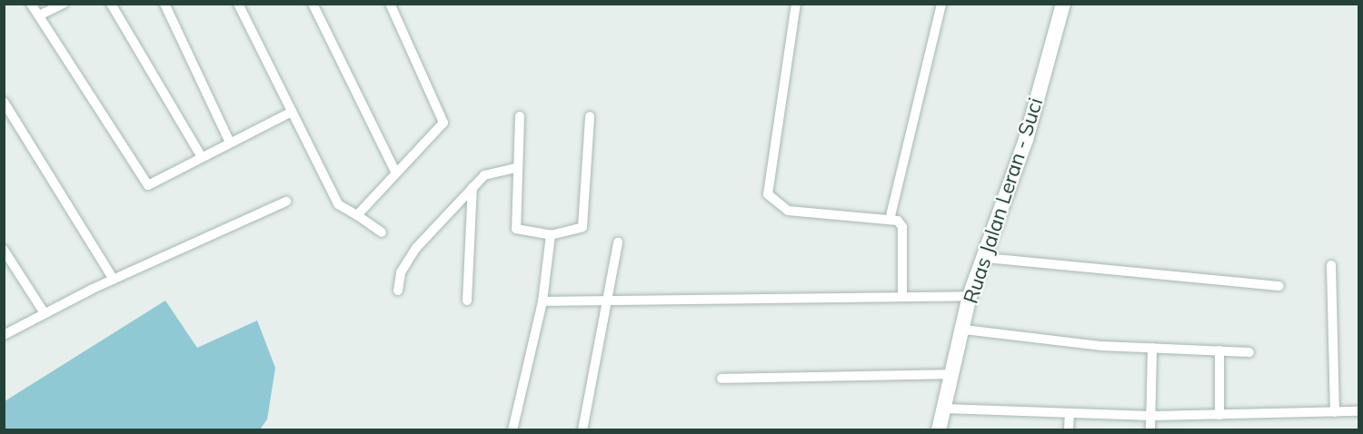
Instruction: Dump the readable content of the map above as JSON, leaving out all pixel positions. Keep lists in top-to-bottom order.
{
  "streets": {
    "main road": ["Ruas Jalan Leran - Suci"]
  }
}
